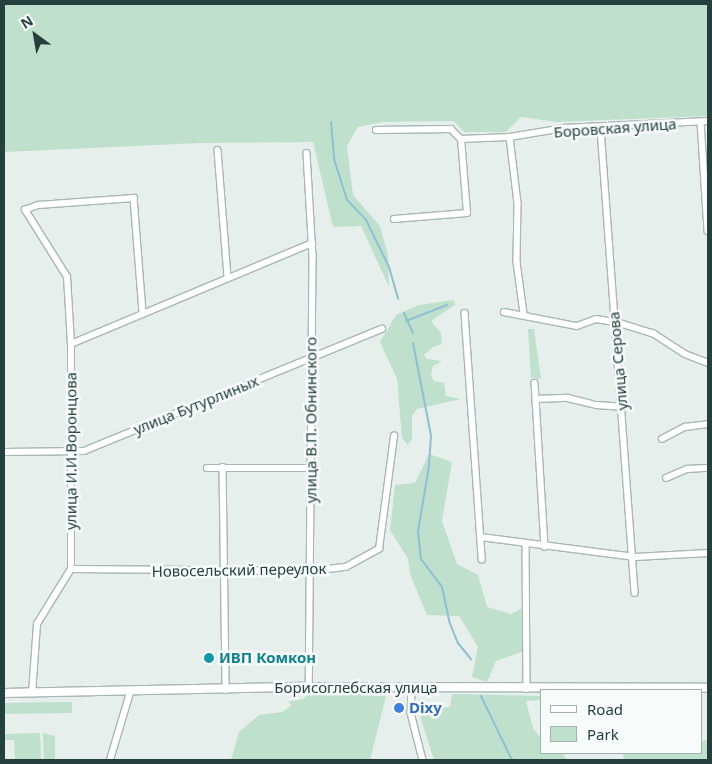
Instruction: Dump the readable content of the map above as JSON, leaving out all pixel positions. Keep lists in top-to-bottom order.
{
  "streets": {
    "street": [
      "Боровская улица",
      "улица Серова",
      "улица Бутурлиных",
      "улица В.П. Обнинского",
      "улица И.И.Воронцова",
      "Новосельский переулок",
      "Борисоглебская улица"
    ]
  },
  "crossings": [
    ["Боровская улица", "улица Серова"],
    ["улица Бутурлиных", "улица В.П. Обнинского"],
    ["улица Бутурлиных", "улица И.И.Воронцова"],
    ["улица В.П. Обнинского", "Новосельский переулок"],
    ["улица В.П. Обнинского", "Борисоглебская улица"],
    ["улица И.И.Воронцова", "Новосельский переулок"]
  ],
  "places": ["ИВП Комкон", "Dixy"],
  "legend": ["Road", "Park"],
  "north": "top left"
}
